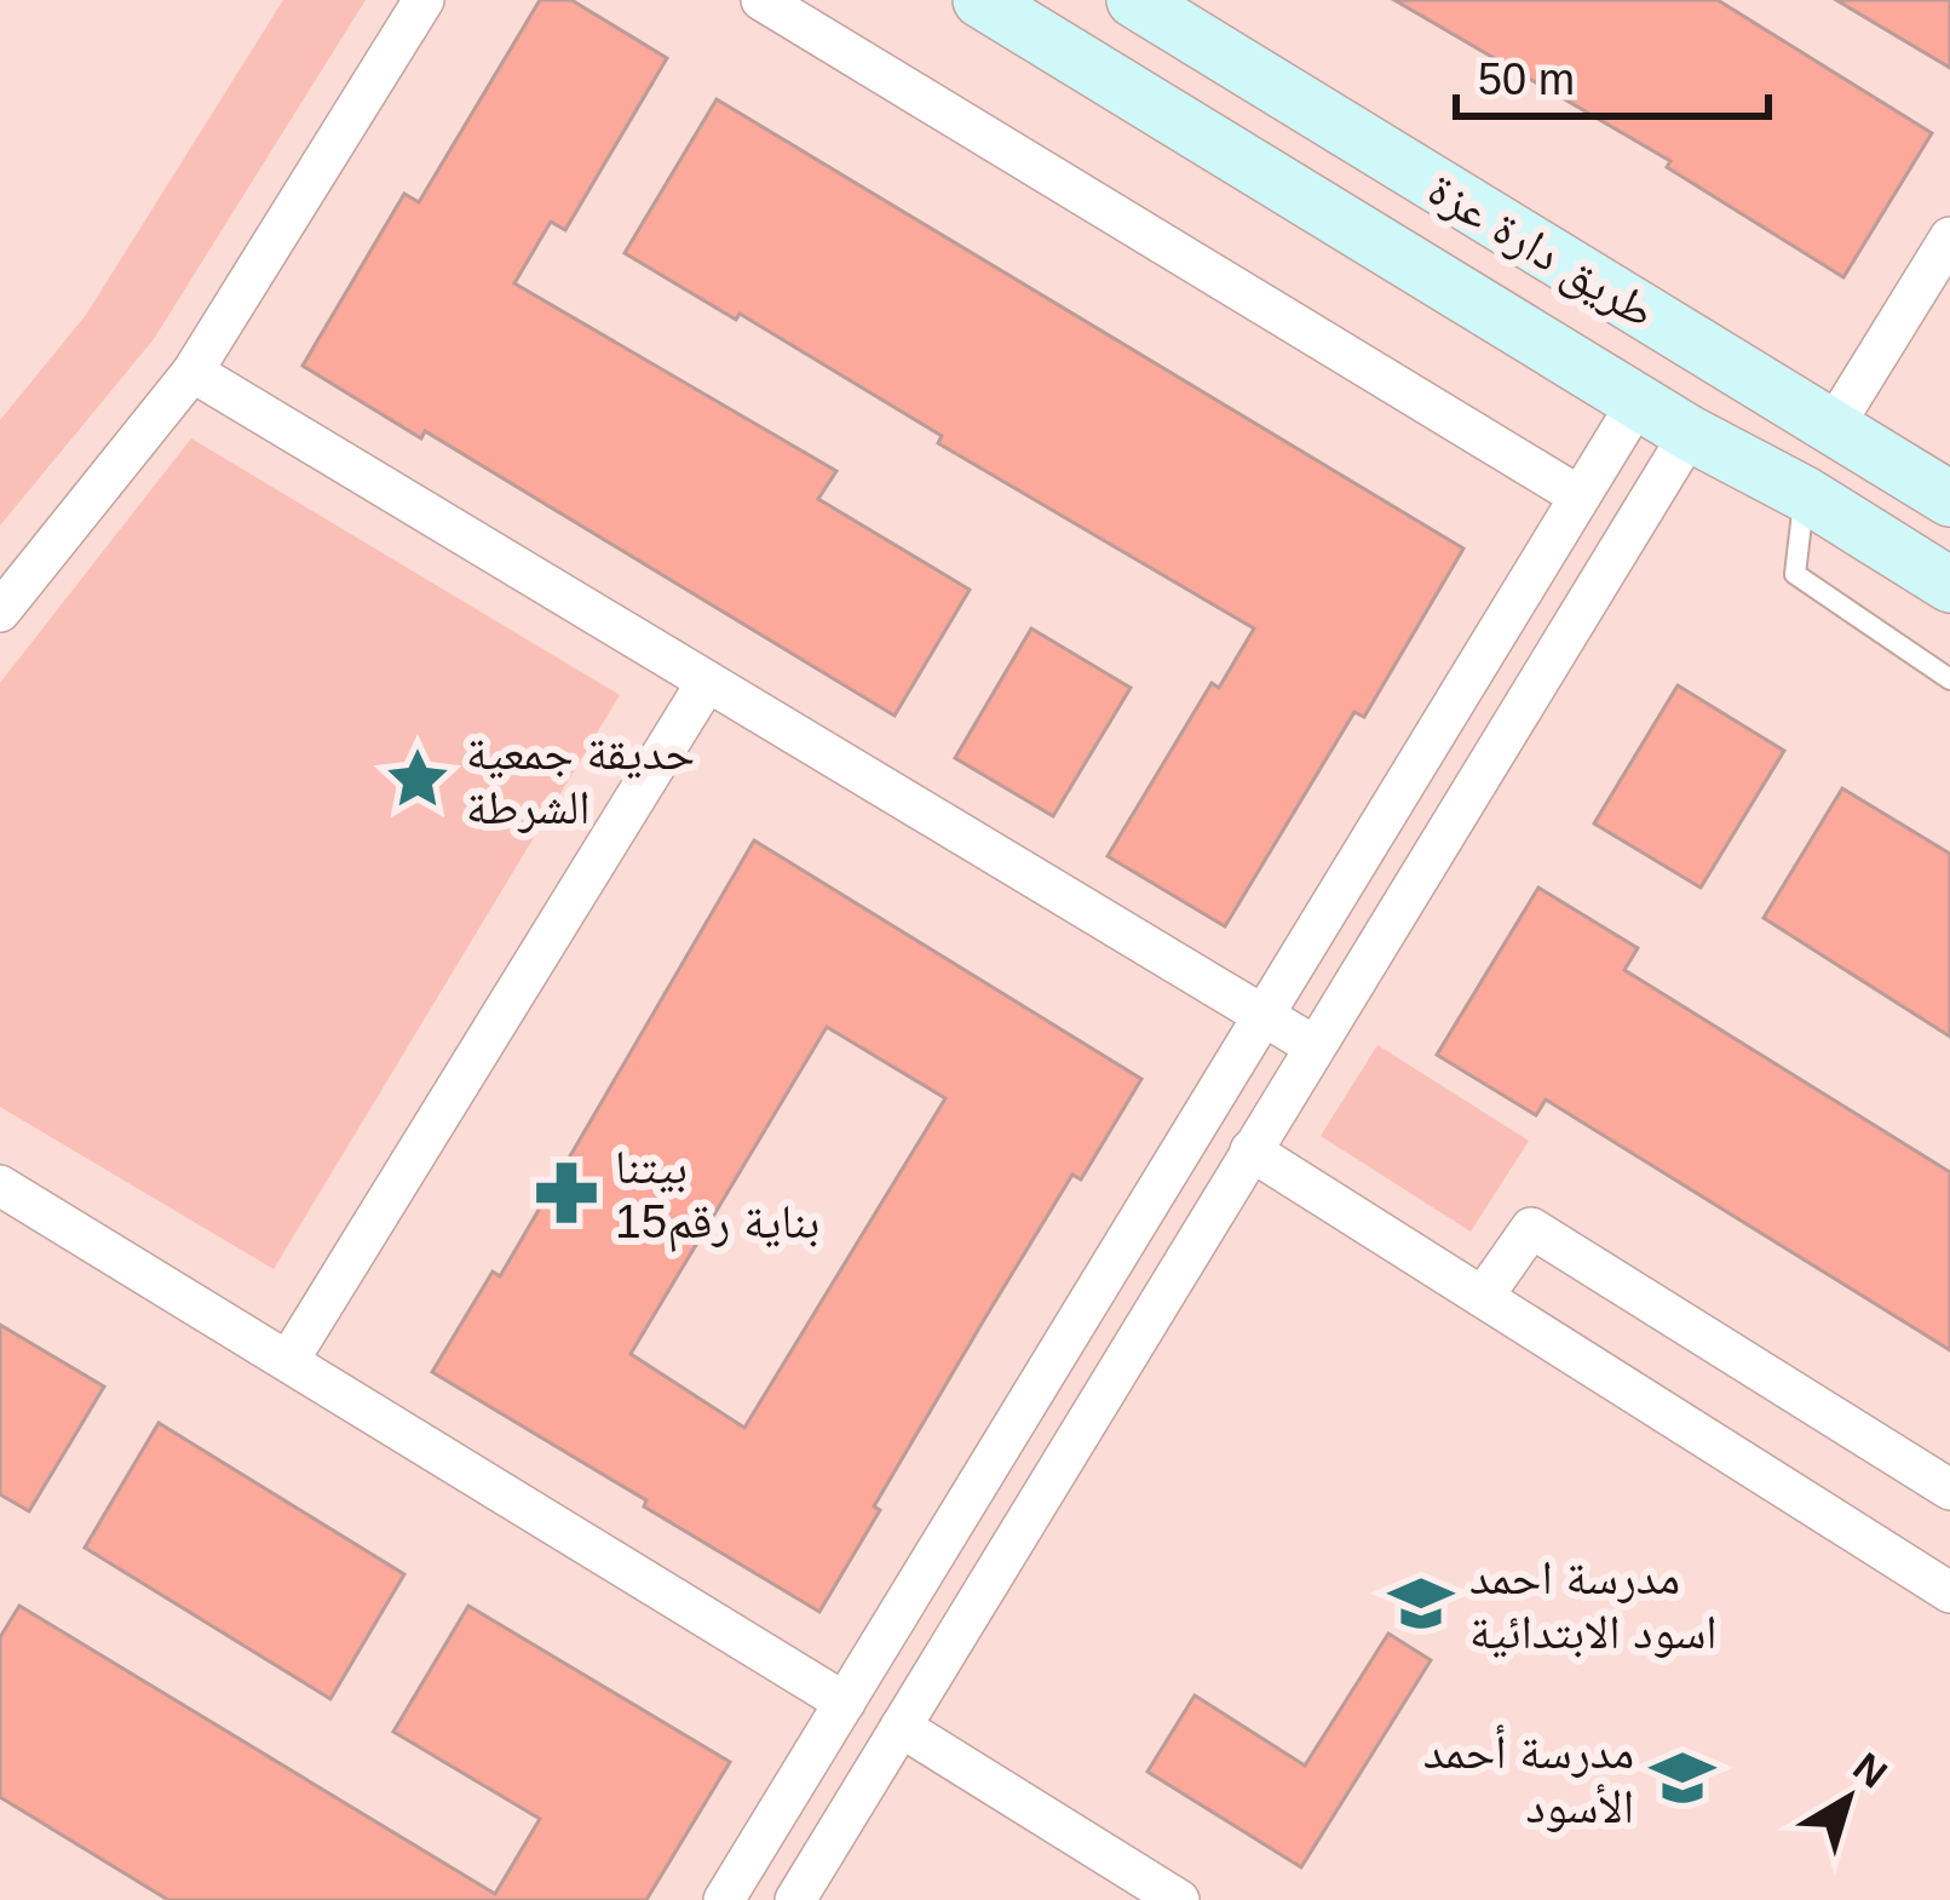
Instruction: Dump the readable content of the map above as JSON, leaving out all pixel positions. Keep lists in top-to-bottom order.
{
  "streets": {
    "main road": ["طريق دارة عزة"]
  },
  "places": {
    "place": ["حديقة جمعية الشرطة"],
    "pharmacy": ["بيتنا بناية رقم15"],
    "school or university": ["مدرسة احمد اسود الابتدائية", "مدرسة أحمد الأسود"]
  },
  "scale_bar": "50 m",
  "north": "top right"
}
